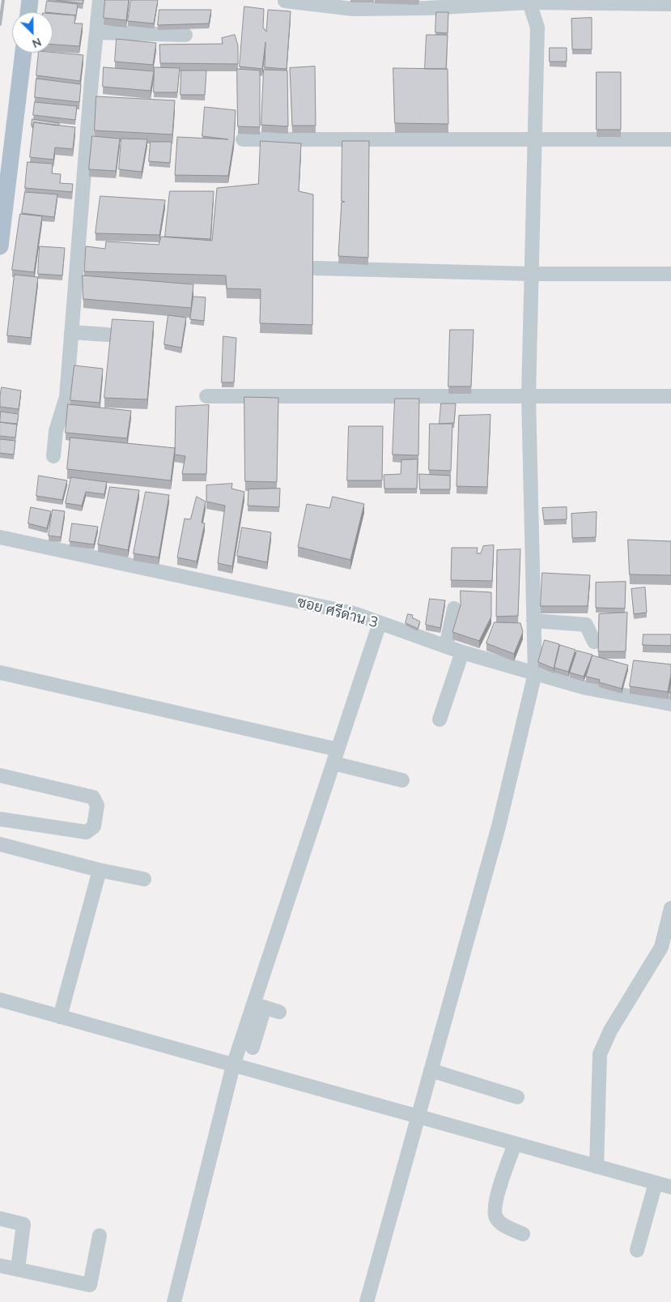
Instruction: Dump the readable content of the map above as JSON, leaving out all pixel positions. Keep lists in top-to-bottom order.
{
  "streets": {
    "street": ["ซอย ศรีด่าน 3"]
  },
  "north": "bottom right"
}
